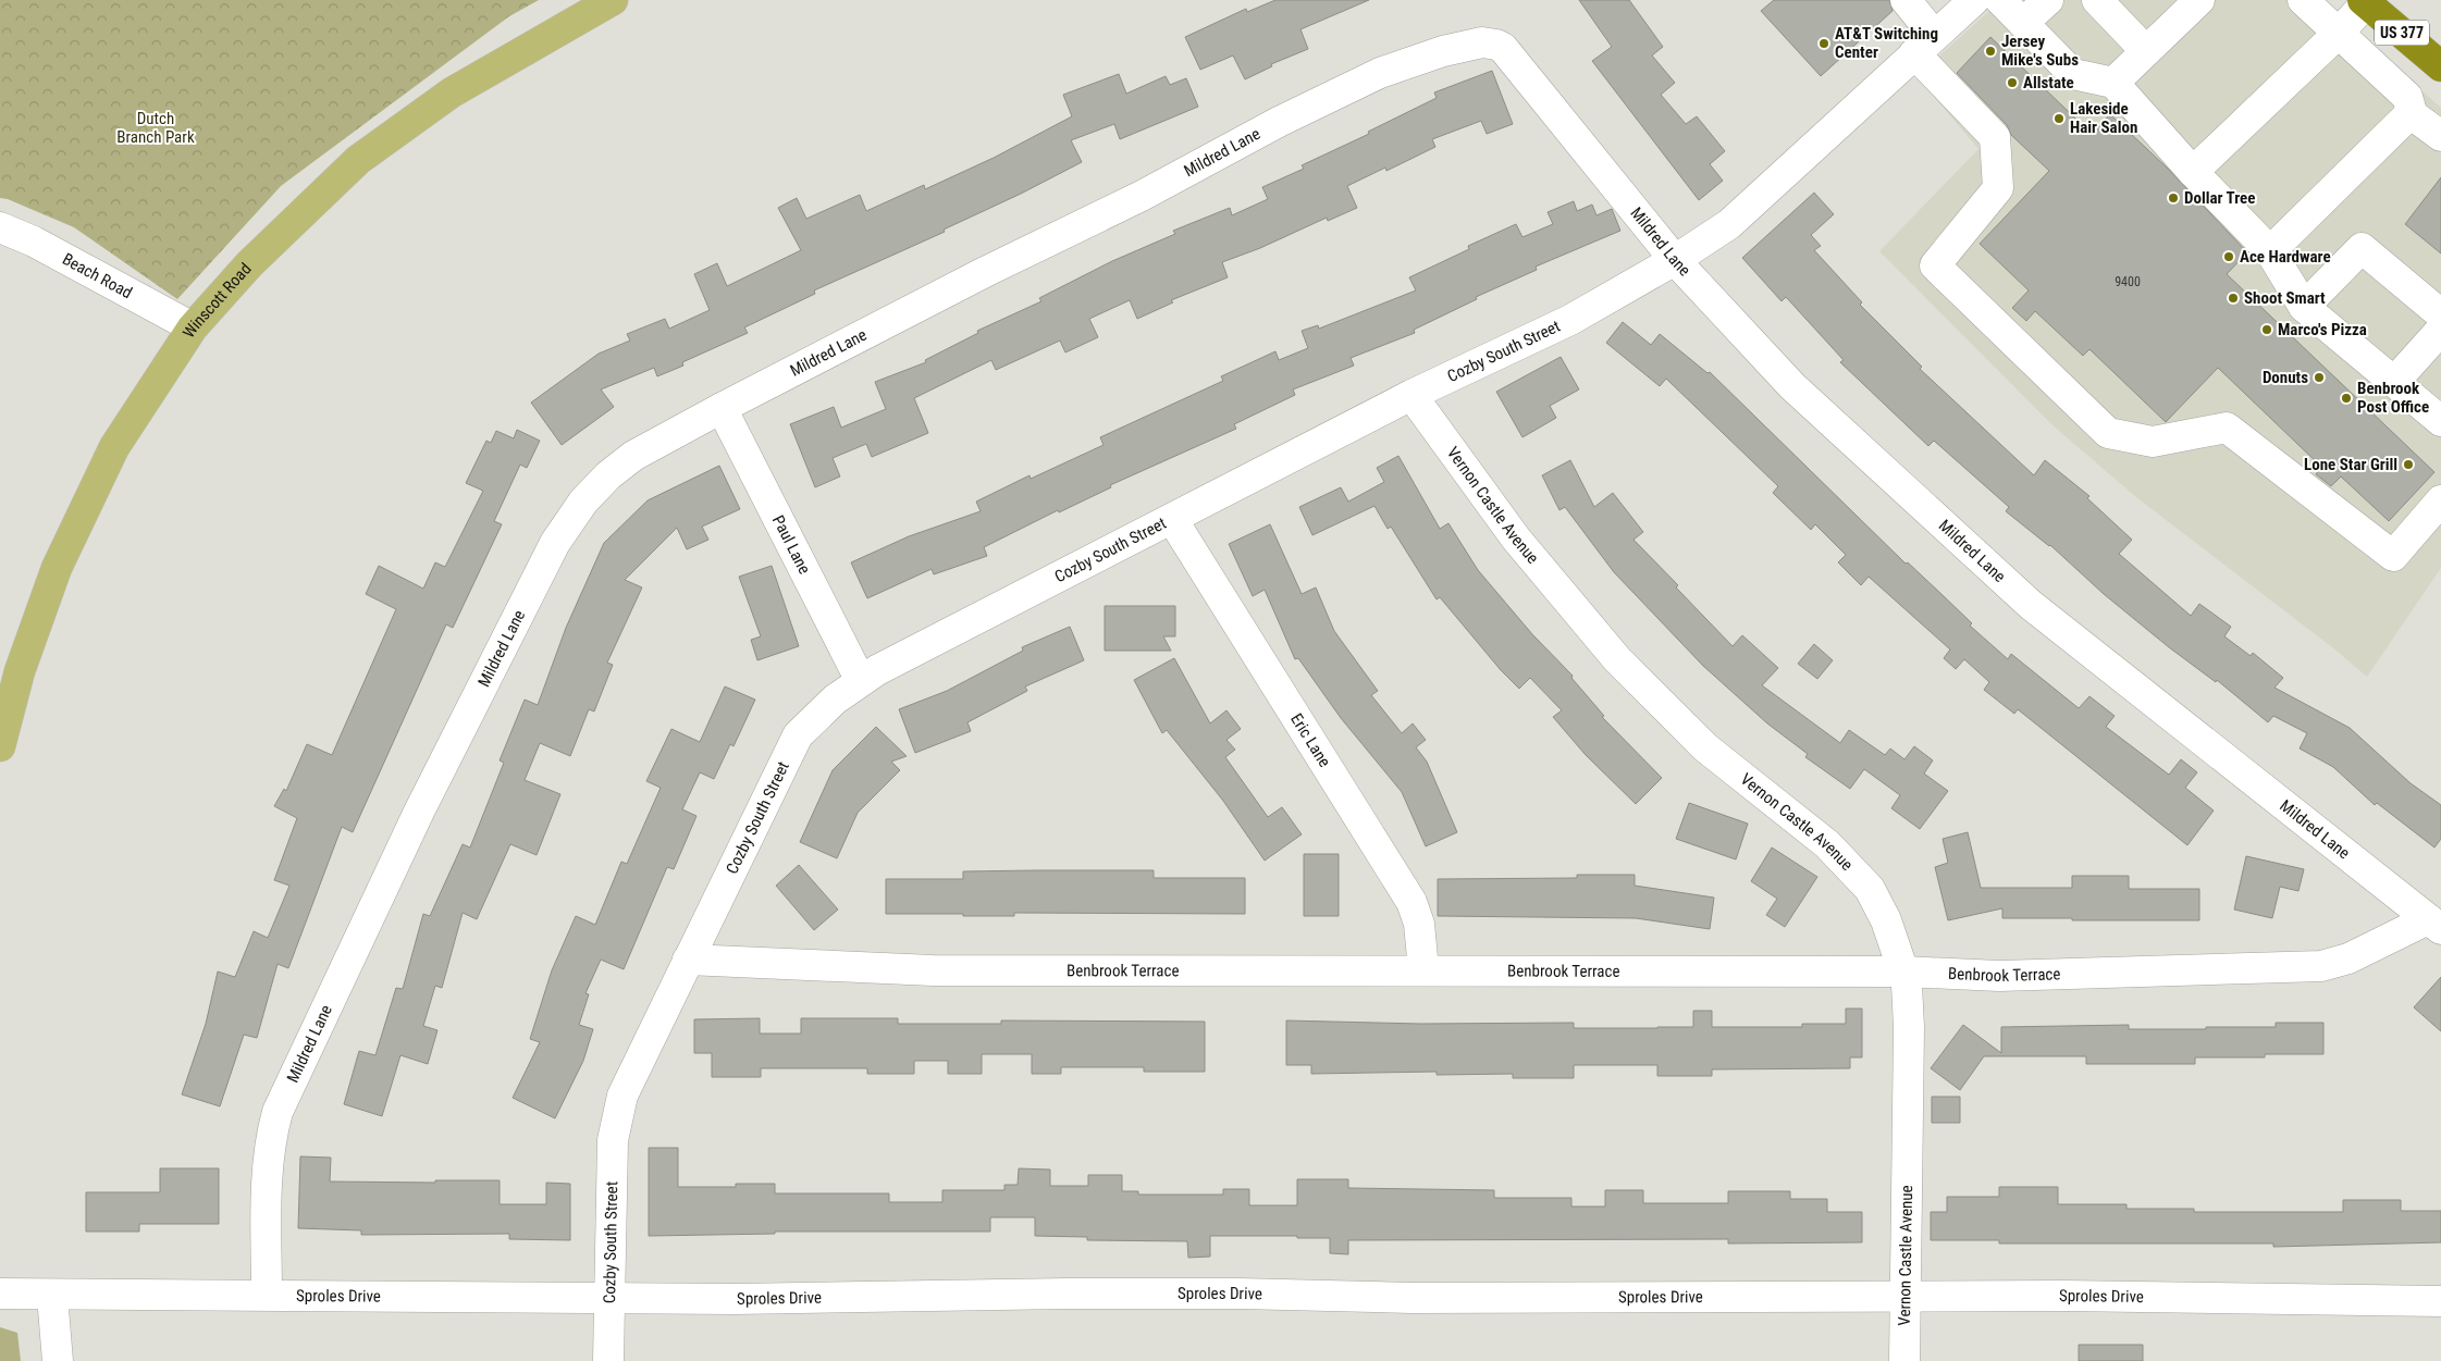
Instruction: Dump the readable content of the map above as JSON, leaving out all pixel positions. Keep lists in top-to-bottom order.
{
  "streets": {
    "highway": ["US 377"],
    "main road": ["Winscott Road"],
    "street": [
      "Mildred Lane",
      "Beach Road",
      "Cozby South Street",
      "Vernon Castle Avenue",
      "Paul Lane",
      "Eric Lane",
      "Benbrook Terrace",
      "Sproles Drive"
    ]
  },
  "crossings": [
    ["Mildred Lane", "Cozby South Street"],
    ["Mildred Lane", "Paul Lane"],
    ["Mildred Lane", "Benbrook Terrace"],
    ["Mildred Lane", "Sproles Drive"],
    ["Beach Road", "Winscott Road"],
    ["Cozby South Street", "Vernon Castle Avenue"],
    ["Cozby South Street", "Paul Lane"],
    ["Cozby South Street", "Eric Lane"],
    ["Cozby South Street", "Benbrook Terrace"],
    ["Cozby South Street", "Sproles Drive"],
    ["Vernon Castle Avenue", "Benbrook Terrace"],
    ["Vernon Castle Avenue", "Sproles Drive"],
    ["Eric Lane", "Benbrook Terrace"]
  ],
  "parks": ["Dutch Branch Park"],
  "places": [
    "AT&T Switching Center",
    "Jersey Mike's Subs",
    "Allstate",
    "Lakeside Hair Salon",
    "Dollar Tree",
    "Ace Hardware",
    "Shoot Smart",
    "Marco's Pizza",
    "Donuts",
    "Benbrook Post Office",
    "Lone Star Grill"
  ],
  "house_numbers": ["9400"]
}
